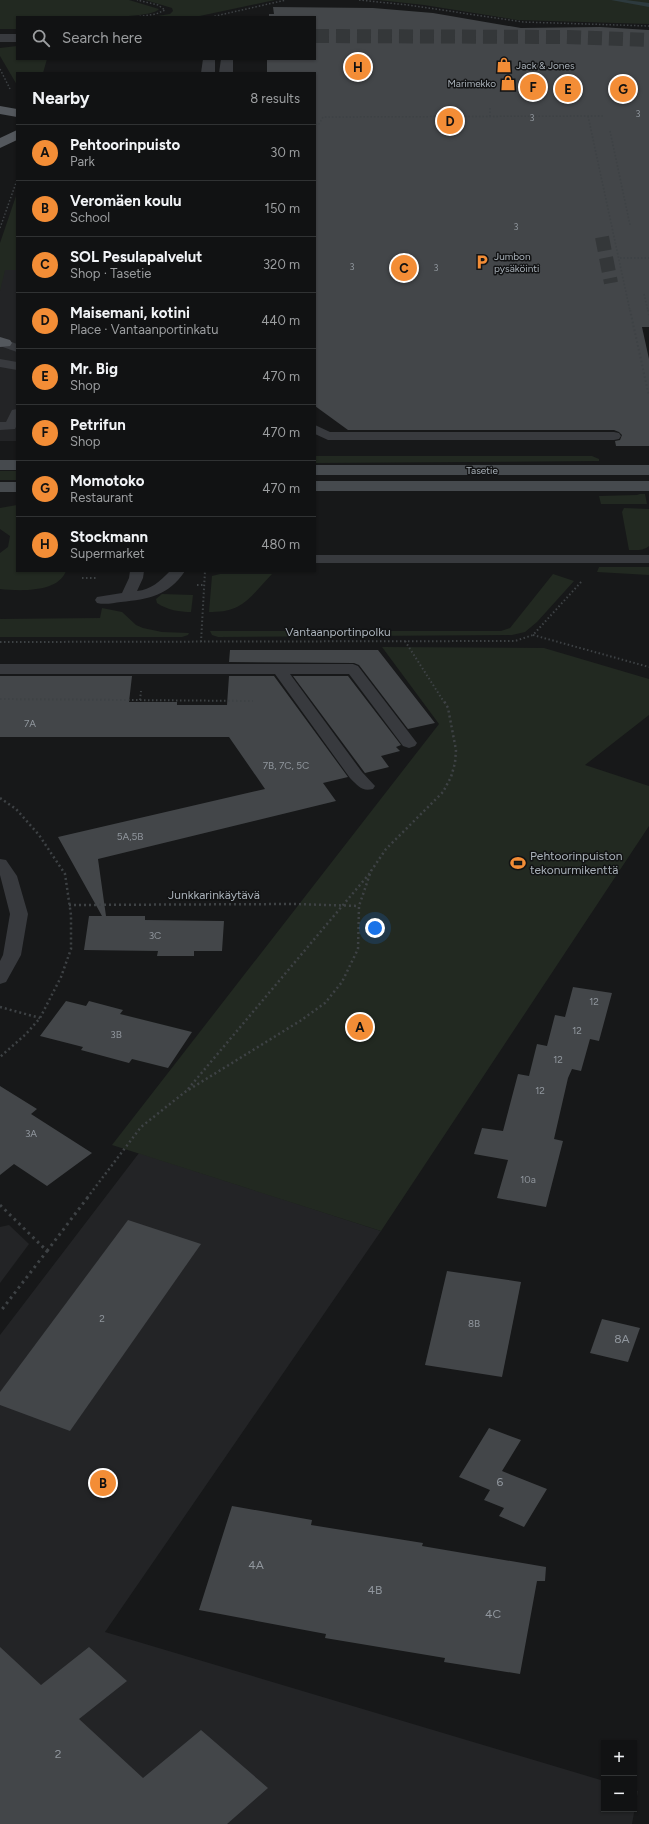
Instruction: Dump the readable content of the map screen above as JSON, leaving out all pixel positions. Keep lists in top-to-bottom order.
{
  "streets": {
    "main road": ["Tasetie"],
    "path": ["Vantaanportinpolku", "Junkkarinkäytävä"]
  },
  "places": {
    "shop": ["Jack & Jones", "Marimekko"],
    "parking": ["Jumbon pysäköinti"],
    "sports": ["Pehtoorinpuiston tekonurmikenttä"]
  },
  "house_numbers": [
    "3",
    "3",
    "3",
    "3",
    "3",
    "7A",
    "7B, 7C, 5C",
    "5A,5B",
    "3C",
    "12",
    "12",
    "3B",
    "12",
    "12",
    "3A",
    "10a",
    "2",
    "8B",
    "8A",
    "6",
    "4A",
    "4B",
    "4C",
    "2"
  ],
  "page": {
    "search": "Search here",
    "pins": [
      "H",
      "F",
      "E",
      "G",
      "D",
      "C",
      "A",
      "B"
    ],
    "heading": ["Nearby", "8 results"],
    "list": [
      {
        "mark": "A",
        "name": "Pehtoorinpuisto",
        "note": "Park",
        "value": "30 m"
      },
      {
        "mark": "B",
        "name": "Veromäen koulu",
        "note": "School",
        "value": "150 m"
      },
      {
        "mark": "C",
        "name": "SOL Pesulapalvelut",
        "note": "Shop · Tasetie",
        "value": "320 m"
      },
      {
        "mark": "D",
        "name": "Maisemani, kotini",
        "note": "Place · Vantaanportinkatu",
        "value": "440 m"
      },
      {
        "mark": "E",
        "name": "Mr. Big",
        "note": "Shop",
        "value": "470 m"
      },
      {
        "mark": "F",
        "name": "Petrifun",
        "note": "Shop",
        "value": "470 m"
      },
      {
        "mark": "G",
        "name": "Momotoko",
        "note": "Restaurant",
        "value": "470 m"
      },
      {
        "mark": "H",
        "name": "Stockmann",
        "note": "Supermarket",
        "value": "480 m"
      }
    ],
    "map_buttons": ["+", "−"]
  }
}
